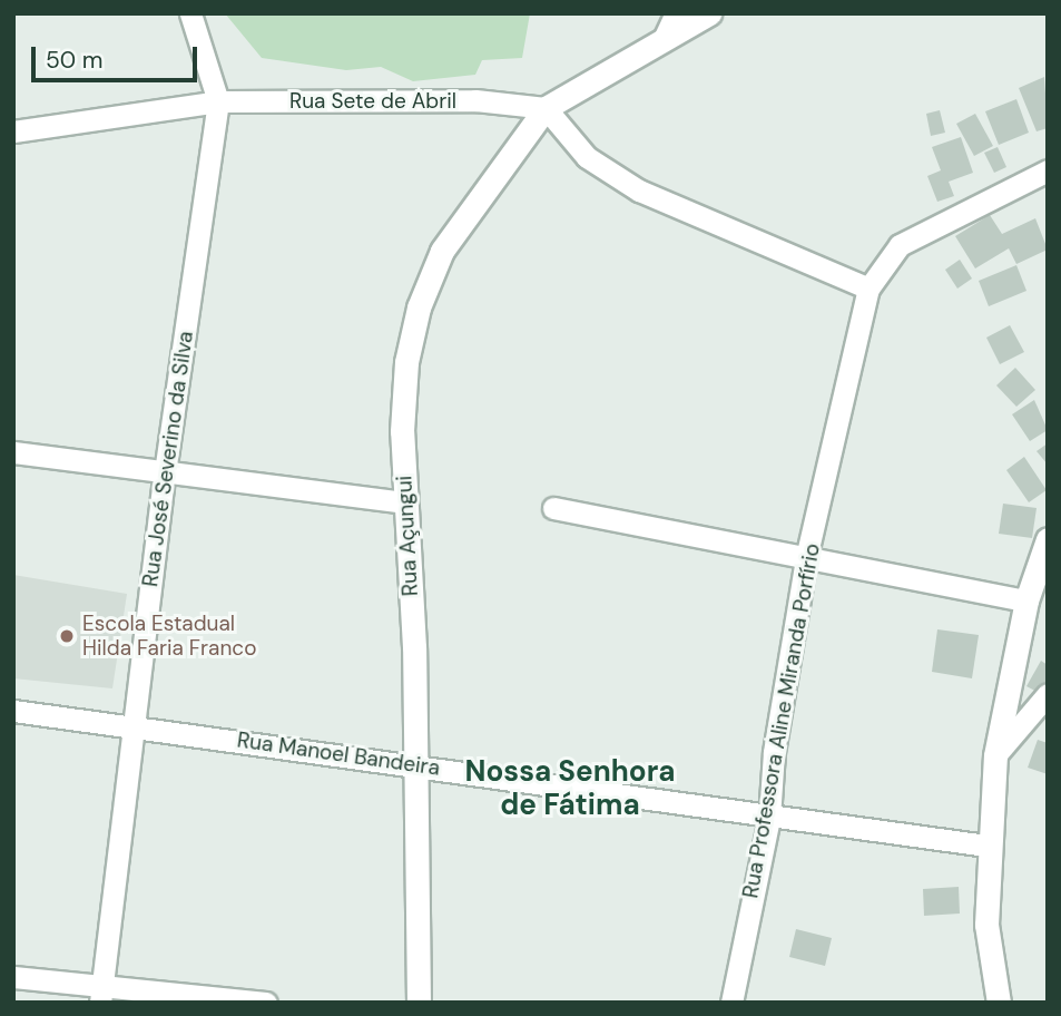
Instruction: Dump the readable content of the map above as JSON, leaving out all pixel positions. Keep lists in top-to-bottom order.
{
  "streets": {
    "main road": ["Rua Açungui"],
    "street": [
      "Rua Sete de Abril",
      "Rua José Severino da Silva",
      "Rua Professora Aline Miranda Porfírio",
      "Rua Manoel Bandeira"
    ]
  },
  "crossings": [
    ["Rua Sete de Abril", "Rua José Severino da Silva"],
    ["Rua Sete de Abril", "Rua Açungui"],
    ["Rua José Severino da Silva", "Rua Manoel Bandeira"],
    ["Rua Açungui", "Rua Manoel Bandeira"],
    ["Rua Professora Aline Miranda Porfírio", "Rua Manoel Bandeira"]
  ],
  "districts": ["Nossa Senhora de Fátima"],
  "places": ["Escola Estadual Hilda Faria Franco"],
  "scale_bar": "50 m"
}
